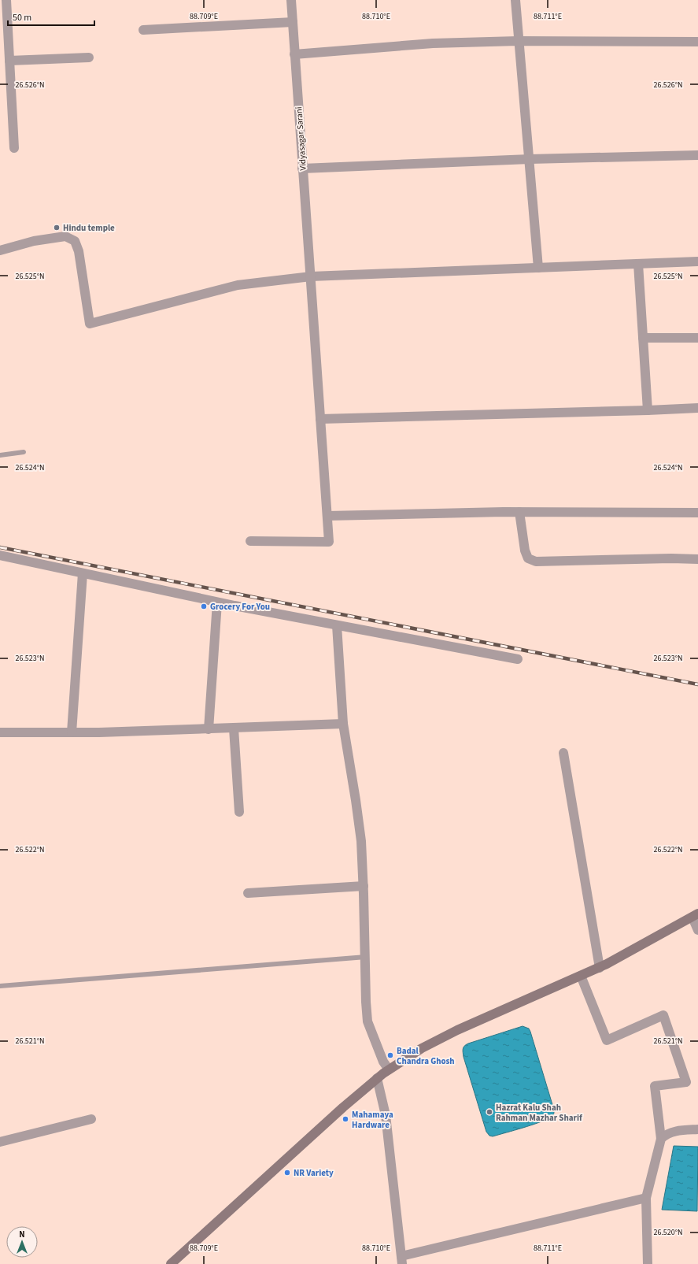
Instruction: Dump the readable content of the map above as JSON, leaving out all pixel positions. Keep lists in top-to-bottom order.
{
  "streets": {
    "street": ["Vidyasagar Sarani"]
  },
  "places": [
    "Hindu temple",
    "Grocery For You",
    "Badal Chandra Ghosh",
    "Hazrat Kalu Shah Rahman Mazhar Sharif",
    "Mahamaya Hardware",
    "NR Variety"
  ],
  "scale_bar": "50 m",
  "north": "top",
  "coordinates": [
    "88.709°E",
    "88.710°E",
    "88.711°E",
    "26.526°N",
    "26.525°N",
    "26.524°N",
    "26.523°N",
    "26.522°N",
    "26.521°N",
    "26.520°N"
  ]
}
